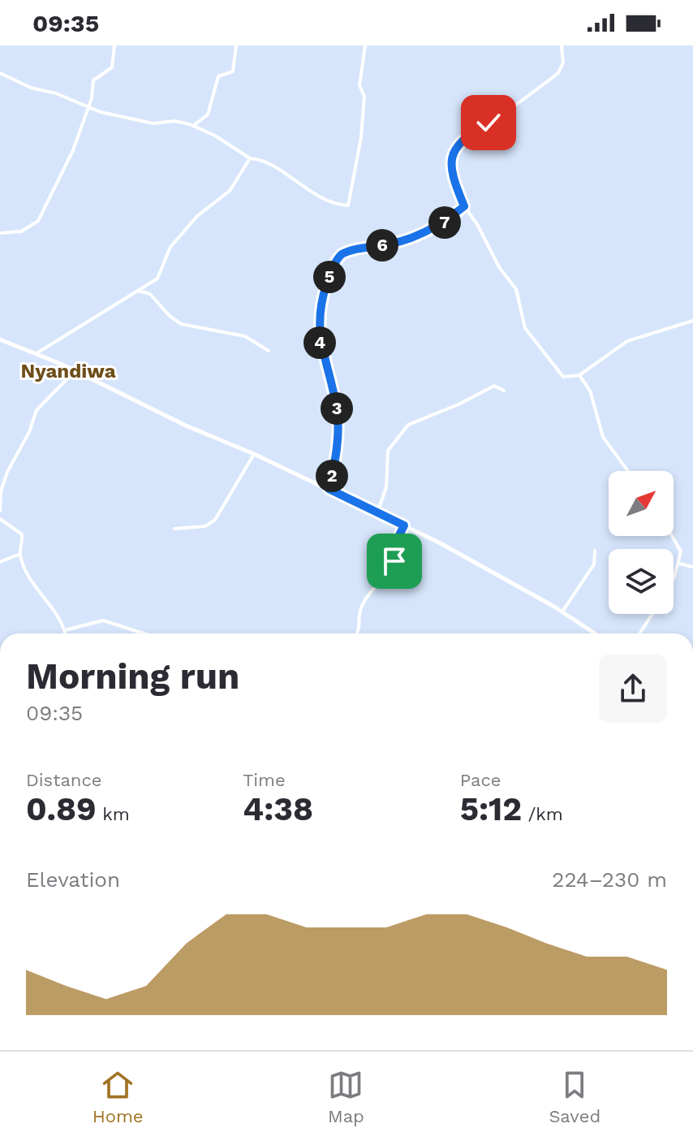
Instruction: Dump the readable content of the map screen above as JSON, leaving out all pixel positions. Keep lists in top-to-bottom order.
{
  "districts": ["Nyandiwa"],
  "north": "top right",
  "page": {
    "status": "09:35",
    "pins": [
      "7",
      "6",
      "5",
      "4",
      "3",
      "2"
    ],
    "heading": ["Morning run", "09:35"],
    "stats": [
      ["Distance", "0.89 km"],
      ["Time", "4:38"],
      ["Pace", "5:12 /km"]
    ],
    "chart": ["Elevation", "224–230 m"],
    "tabs": ["Home", "Map", "Saved"]
  }
}
